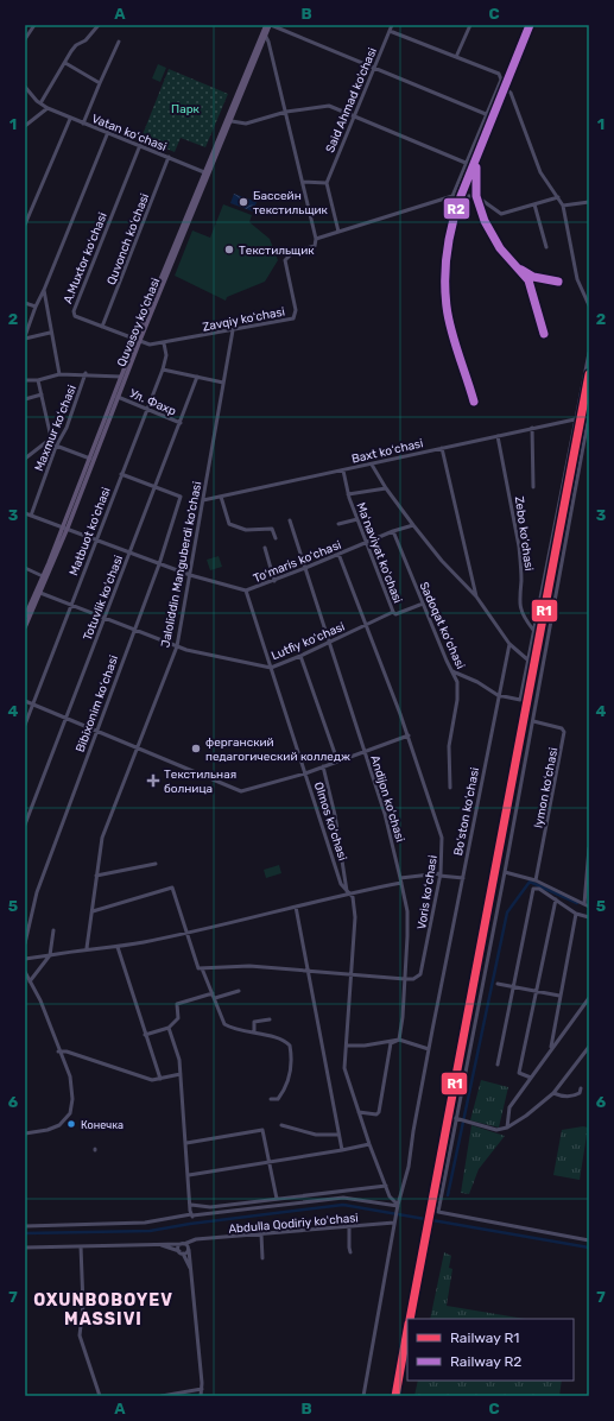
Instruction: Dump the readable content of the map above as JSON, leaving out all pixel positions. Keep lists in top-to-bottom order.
{
  "streets": {
    "main road": ["Quvasoy koʻchasi"],
    "street": [
      "Said Ahmad ko'chasi",
      "Vatan koʻchasi",
      "Quvonch koʻchasi",
      "A.Muxtor koʻchasi",
      "Zavqiy koʻchasi",
      "Ул. Фахр",
      "Maxmur koʻchasi",
      "Baxt koʻchasi",
      "Matbuot koʻchasi",
      "Zebo koʻchasi",
      "Maʻnaviyat koʻchasi",
      "Toʻmaris koʻchasi",
      "Jaloliddin Manguberdi ko'chasi",
      "Totuvlik koʻchasi",
      "Sadoqat koʻchasi",
      "Lutfiy koʻchasi",
      "Bibixonim koʻchasi",
      "Iymon koʻchasi",
      "Andijon koʻchasi",
      "Boʻston koʻchasi",
      "Olmos koʻchasi",
      "Voris koʻchasi",
      "Abdulla Qodiriy koʻchasi"
    ]
  },
  "crossings": [
    ["Vatan koʻchasi", "Quvonch koʻchasi"],
    ["Vatan koʻchasi", "A.Muxtor koʻchasi"],
    ["Vatan koʻchasi", "Quvasoy koʻchasi"],
    ["Quvonch koʻchasi", "A.Muxtor koʻchasi"],
    ["A.Muxtor koʻchasi", "Zavqiy koʻchasi"],
    ["A.Muxtor koʻchasi", "Quvasoy koʻchasi"],
    ["Zavqiy koʻchasi", "Quvasoy koʻchasi"],
    ["Zavqiy koʻchasi", "Matbuot koʻchasi"],
    ["Zavqiy koʻchasi", "Jaloliddin Manguberdi ko'chasi"],
    ["Quvasoy koʻchasi", "Ул. Фахр"],
    ["Quvasoy koʻchasi", "Toʻmaris koʻchasi"],
    ["Quvasoy koʻchasi", "Lutfiy koʻchasi"],
    ["Ул. Фахр", "Matbuot koʻchasi"],
    ["Ул. Фахр", "Totuvlik koʻchasi"],
    ["Maxmur koʻchasi", "Toʻmaris koʻchasi"],
    ["Baxt koʻchasi", "Zebo koʻchasi"],
    ["Baxt koʻchasi", "Maʻnaviyat koʻchasi"],
    ["Baxt koʻchasi", "Jaloliddin Manguberdi ko'chasi"],
    ["Matbuot koʻchasi", "Toʻmaris koʻchasi"],
    ["Matbuot koʻchasi", "Lutfiy koʻchasi"],
    ["Maʻnaviyat koʻchasi", "Toʻmaris koʻchasi"],
    ["Maʻnaviyat koʻchasi", "Lutfiy koʻchasi"],
    ["Maʻnaviyat koʻchasi", "Voris koʻchasi"],
    ["Toʻmaris koʻchasi", "Jaloliddin Manguberdi ko'chasi"],
    ["Toʻmaris koʻchasi", "Totuvlik koʻchasi"],
    ["Toʻmaris koʻchasi", "Sadoqat koʻchasi"],
    ["Toʻmaris koʻchasi", "Bibixonim koʻchasi"],
    ["Toʻmaris koʻchasi", "Andijon koʻchasi"],
    ["Toʻmaris koʻchasi", "Olmos koʻchasi"],
    ["Toʻmaris koʻchasi", "Voris koʻchasi"],
    ["Jaloliddin Manguberdi ko'chasi", "Lutfiy koʻchasi"],
    ["Totuvlik koʻchasi", "Lutfiy koʻchasi"],
    ["Totuvlik koʻchasi", "Bibixonim koʻchasi"],
    ["Lutfiy koʻchasi", "Bibixonim koʻchasi"],
    ["Lutfiy koʻchasi", "Andijon koʻchasi"],
    ["Lutfiy koʻchasi", "Olmos koʻchasi"],
    ["Lutfiy koʻchasi", "Voris koʻchasi"],
    ["Andijon koʻchasi", "Voris koʻchasi"],
    ["Boʻston koʻchasi", "Abdulla Qodiriy koʻchasi"]
  ],
  "districts": ["OXUNBOBOYEV MASSIVI"],
  "parks": ["Парк"],
  "places": {
    "other": [
      "Бассейн текстильщик",
      "Текстильщик",
      "ферганский педагогический колледж",
      "Конечка"
    ],
    "health": ["Текстильная болница"]
  },
  "lines": ["rail line R2", "rail line R1"],
  "legend": ["Railway R1", "Railway R2"],
  "grid": {
    "columns": ["A", "B", "C"],
    "rows": [
      "1",
      "2",
      "3",
      "4",
      "5",
      "6",
      "7"
    ]
  }
}
